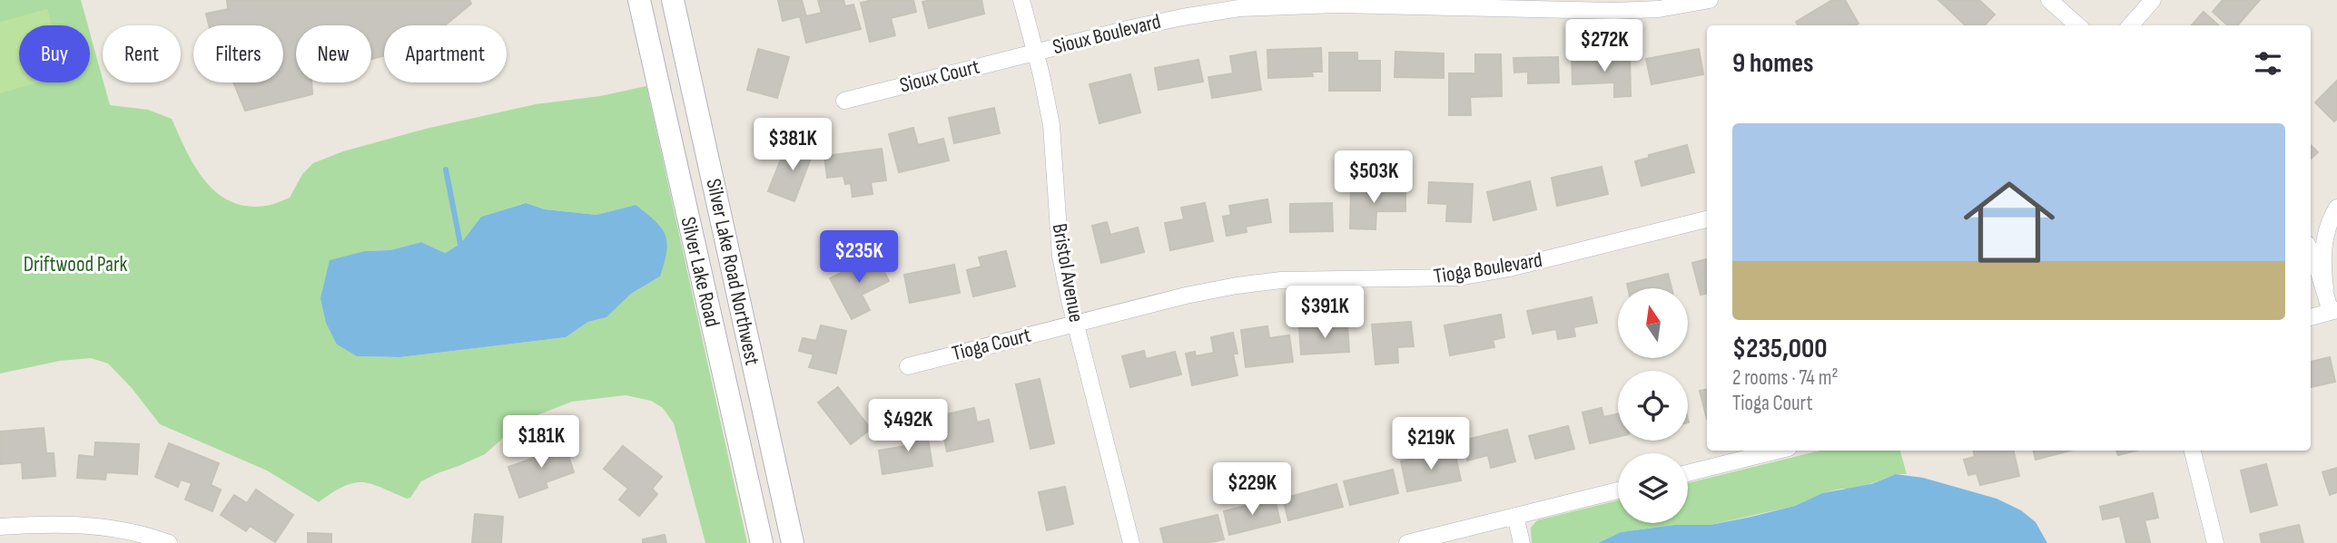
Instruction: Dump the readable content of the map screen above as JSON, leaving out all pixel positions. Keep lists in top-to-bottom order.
{
  "streets": {
    "main road": ["Silver Lake Road", "Silver Lake Road Northwest"],
    "street": [
      "Sioux Boulevard",
      "Sioux Court",
      "Tioga Boulevard",
      "Bristol Avenue",
      "Tioga Court"
    ]
  },
  "crossings": [
    ["Sioux Boulevard", "Sioux Court"],
    ["Sioux Boulevard", "Bristol Avenue"],
    ["Sioux Court", "Bristol Avenue"],
    ["Tioga Boulevard", "Bristol Avenue"],
    ["Tioga Boulevard", "Tioga Court"],
    ["Bristol Avenue", "Tioga Court"]
  ],
  "parks": ["Driftwood Park"],
  "north": "top",
  "page": {
    "price": [
      "$272K",
      "$381K",
      "$503K",
      "$235K",
      "$391K",
      "$492K",
      "$181K",
      "$219K",
      "$229K"
    ],
    "chip": [
      "Buy",
      "Rent",
      "Filters",
      "New",
      "Apartment"
    ],
    "heading": "9 homes",
    "list": [
      {
        "name": "$235,000",
        "note": "2 rooms · 74 m² · Tioga Court"
      }
    ]
  }
}
